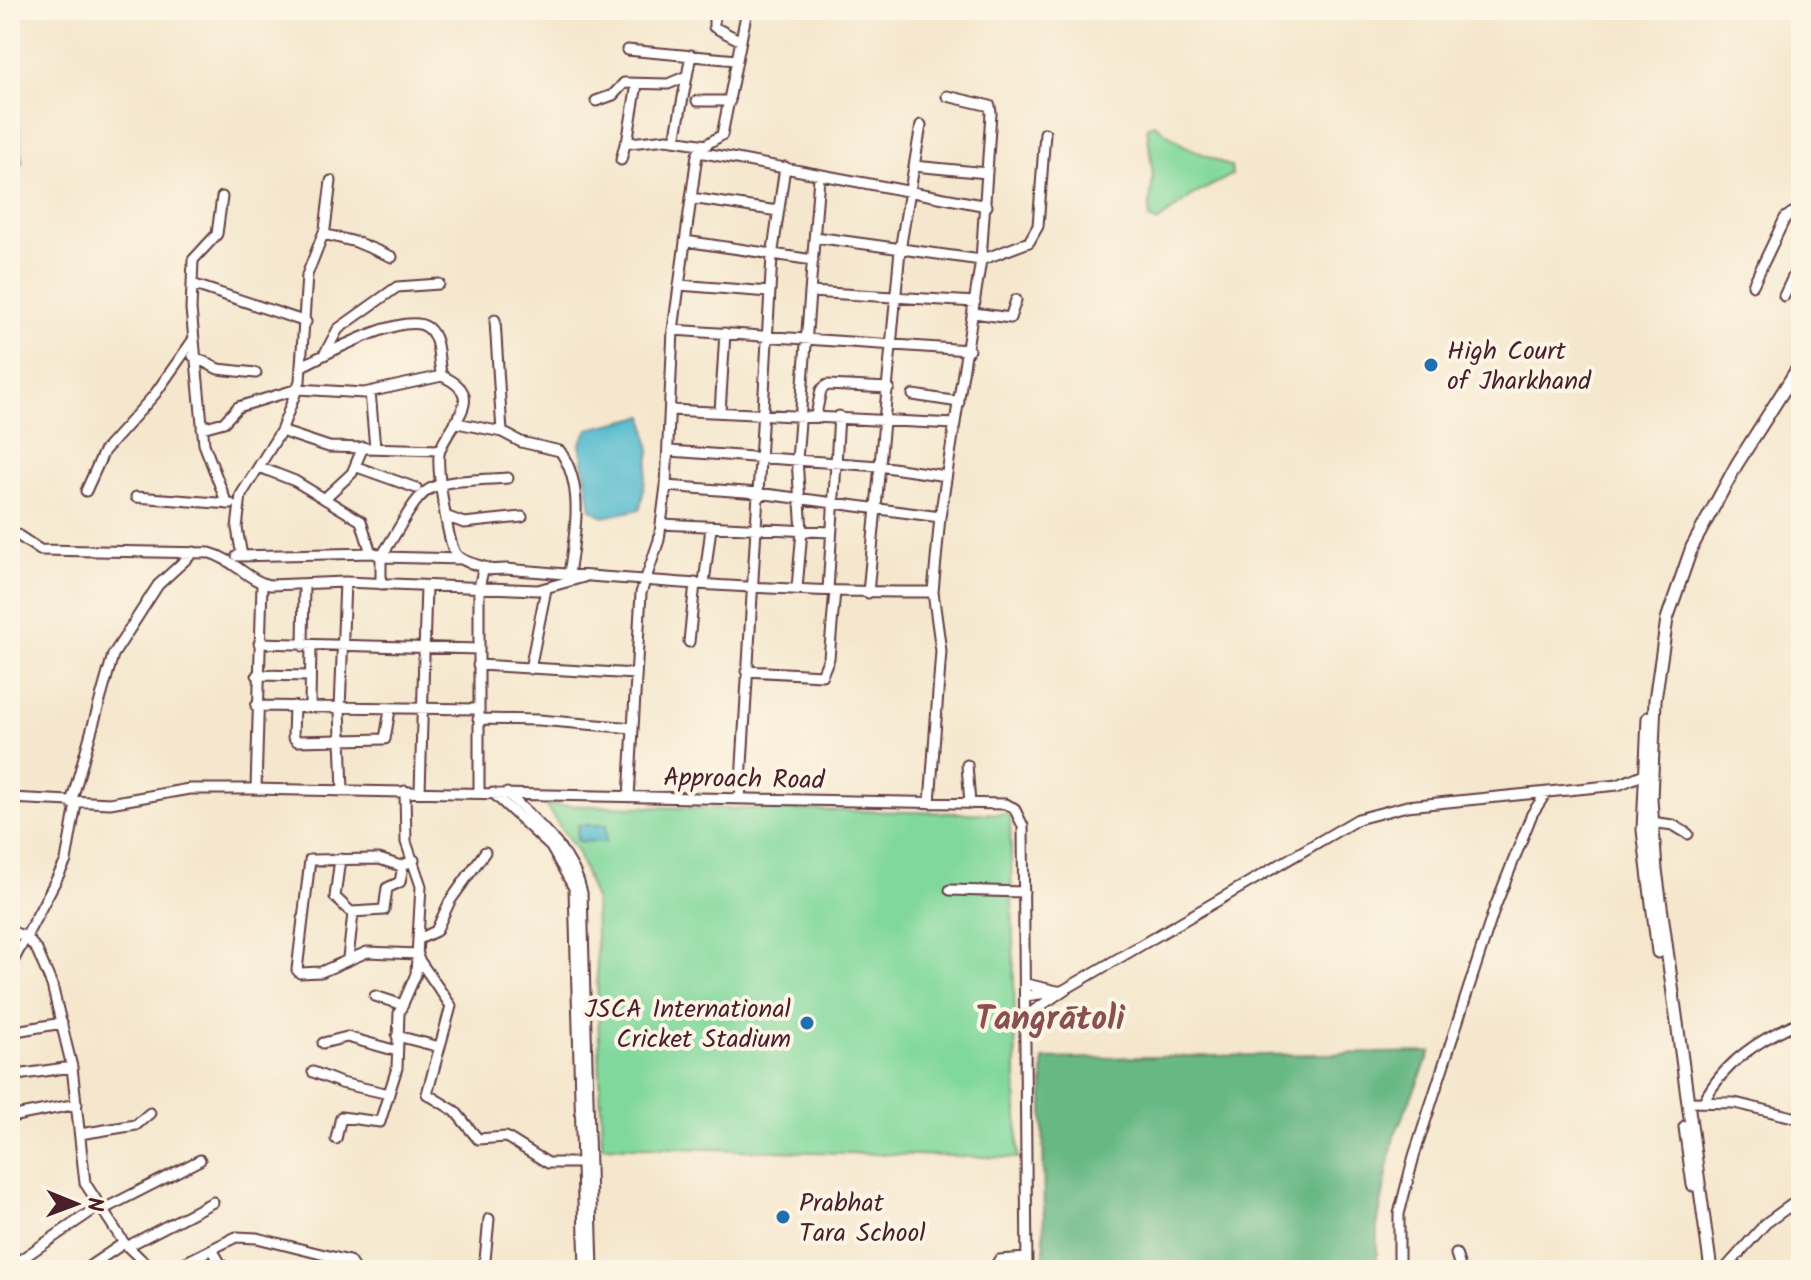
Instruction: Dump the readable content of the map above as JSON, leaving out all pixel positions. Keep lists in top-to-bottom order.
{
  "streets": {
    "street": ["Approach Road"]
  },
  "districts": ["Tangrātoli"],
  "places": ["High Court of Jharkhand", "JSCA International Cricket Stadium", "Prabhat Tara School"],
  "north": "right"
}
